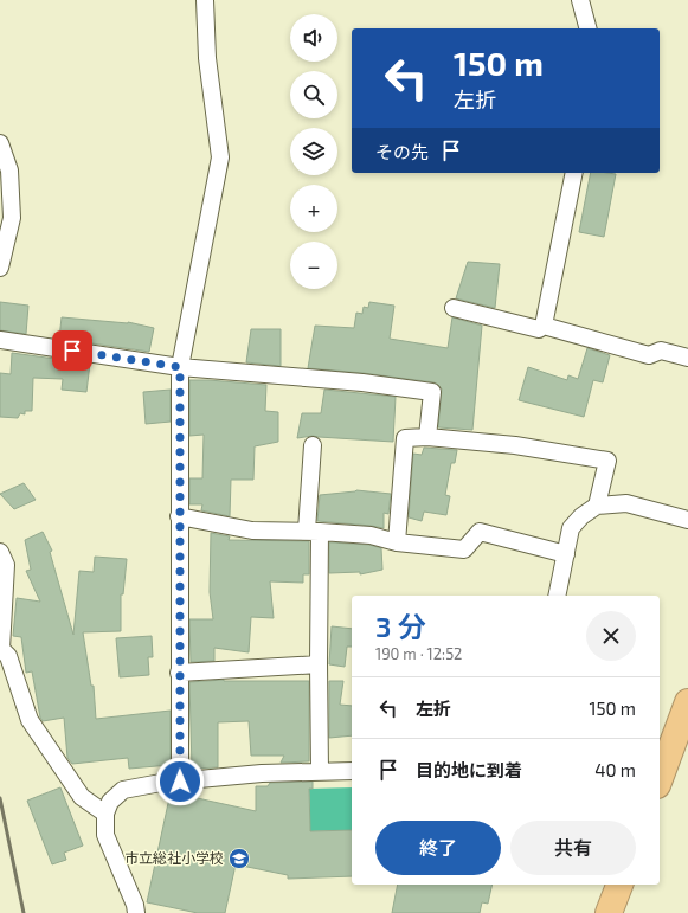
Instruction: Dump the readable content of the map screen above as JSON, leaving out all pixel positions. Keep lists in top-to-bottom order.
{
  "places": {
    "school or university": ["市立総社小学校"]
  },
  "page": {
    "map_buttons": ["+", "−"],
    "turn": ["150 m", "左折"],
    "then": "その先",
    "heading": ["3 分", "190 m · 12:52"],
    "list": [
      {
        "name": "左折",
        "value": "150 m"
      },
      {
        "name": "目的地に到着",
        "value": "40 m"
      }
    ],
    "buttons": ["終了", "共有"]
  }
}
